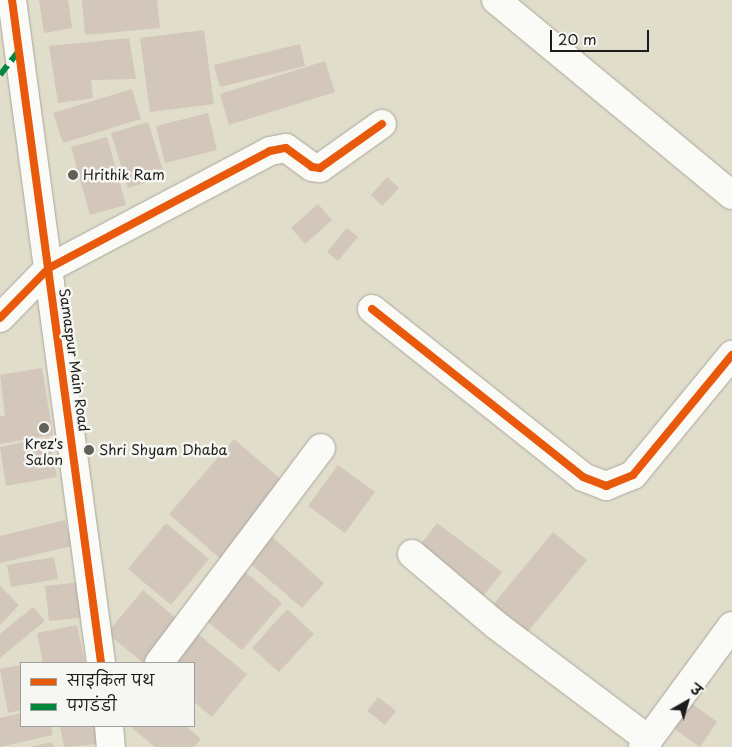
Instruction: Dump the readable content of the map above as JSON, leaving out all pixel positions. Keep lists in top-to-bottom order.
{
  "streets": {
    "street": ["Samaspur Main Road"]
  },
  "places": ["Hrithik Ram", "Krez's Salon", "Shri Shyam Dhaba"],
  "legend": ["साइकिल पथ", "पगडंडी"],
  "scale_bar": "20 m",
  "north": "top right"
}
